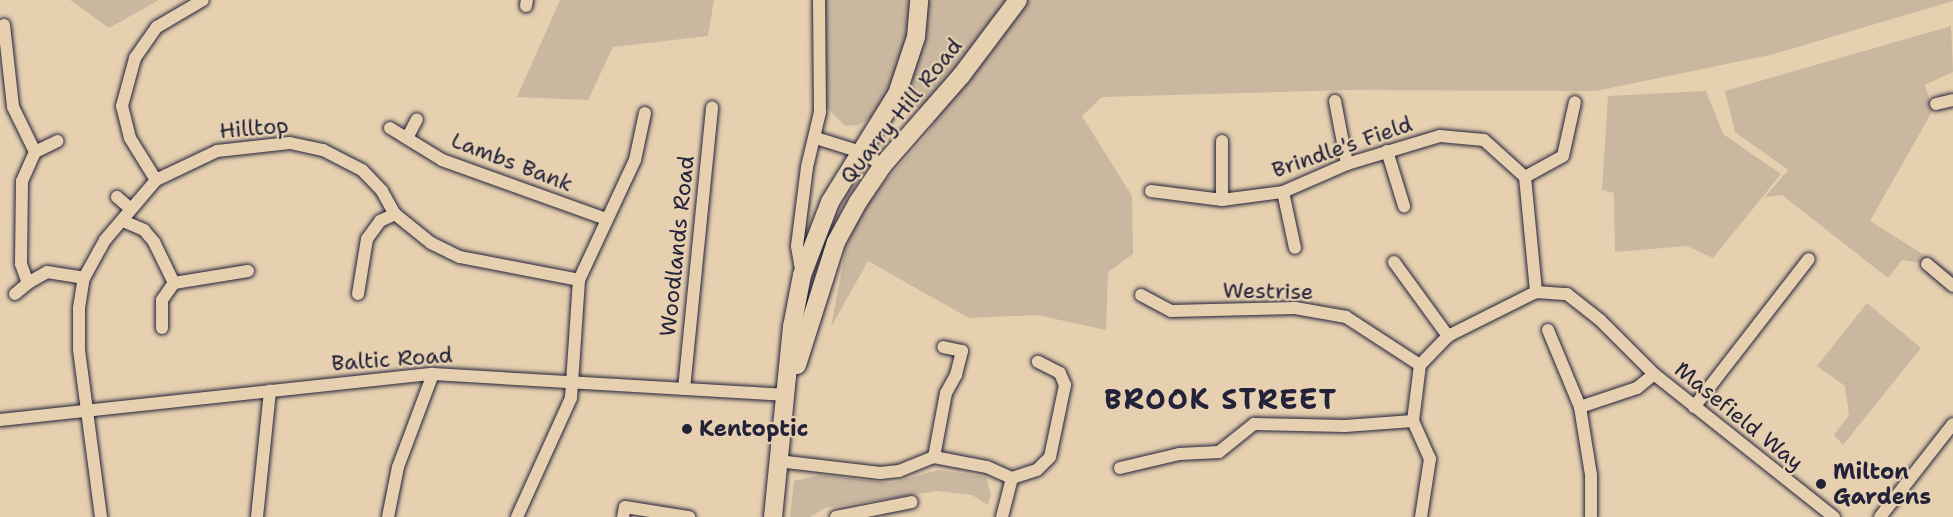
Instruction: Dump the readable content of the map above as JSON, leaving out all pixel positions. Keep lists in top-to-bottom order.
{
  "streets": {
    "highway": ["Quarry Hill Road"],
    "street": [
      "Hilltop",
      "Brindle's Field",
      "Lambs Bank",
      "Woodlands Road",
      "Westrise",
      "Baltic Road",
      "Masefield Way"
    ]
  },
  "crossings": [
    ["Quarry Hill Road", "Baltic Road"],
    ["Hilltop", "Baltic Road"],
    ["Woodlands Road", "Baltic Road"]
  ],
  "districts": ["BROOK STREET"],
  "places": ["Kentoptic", "Milton Gardens"]
}
